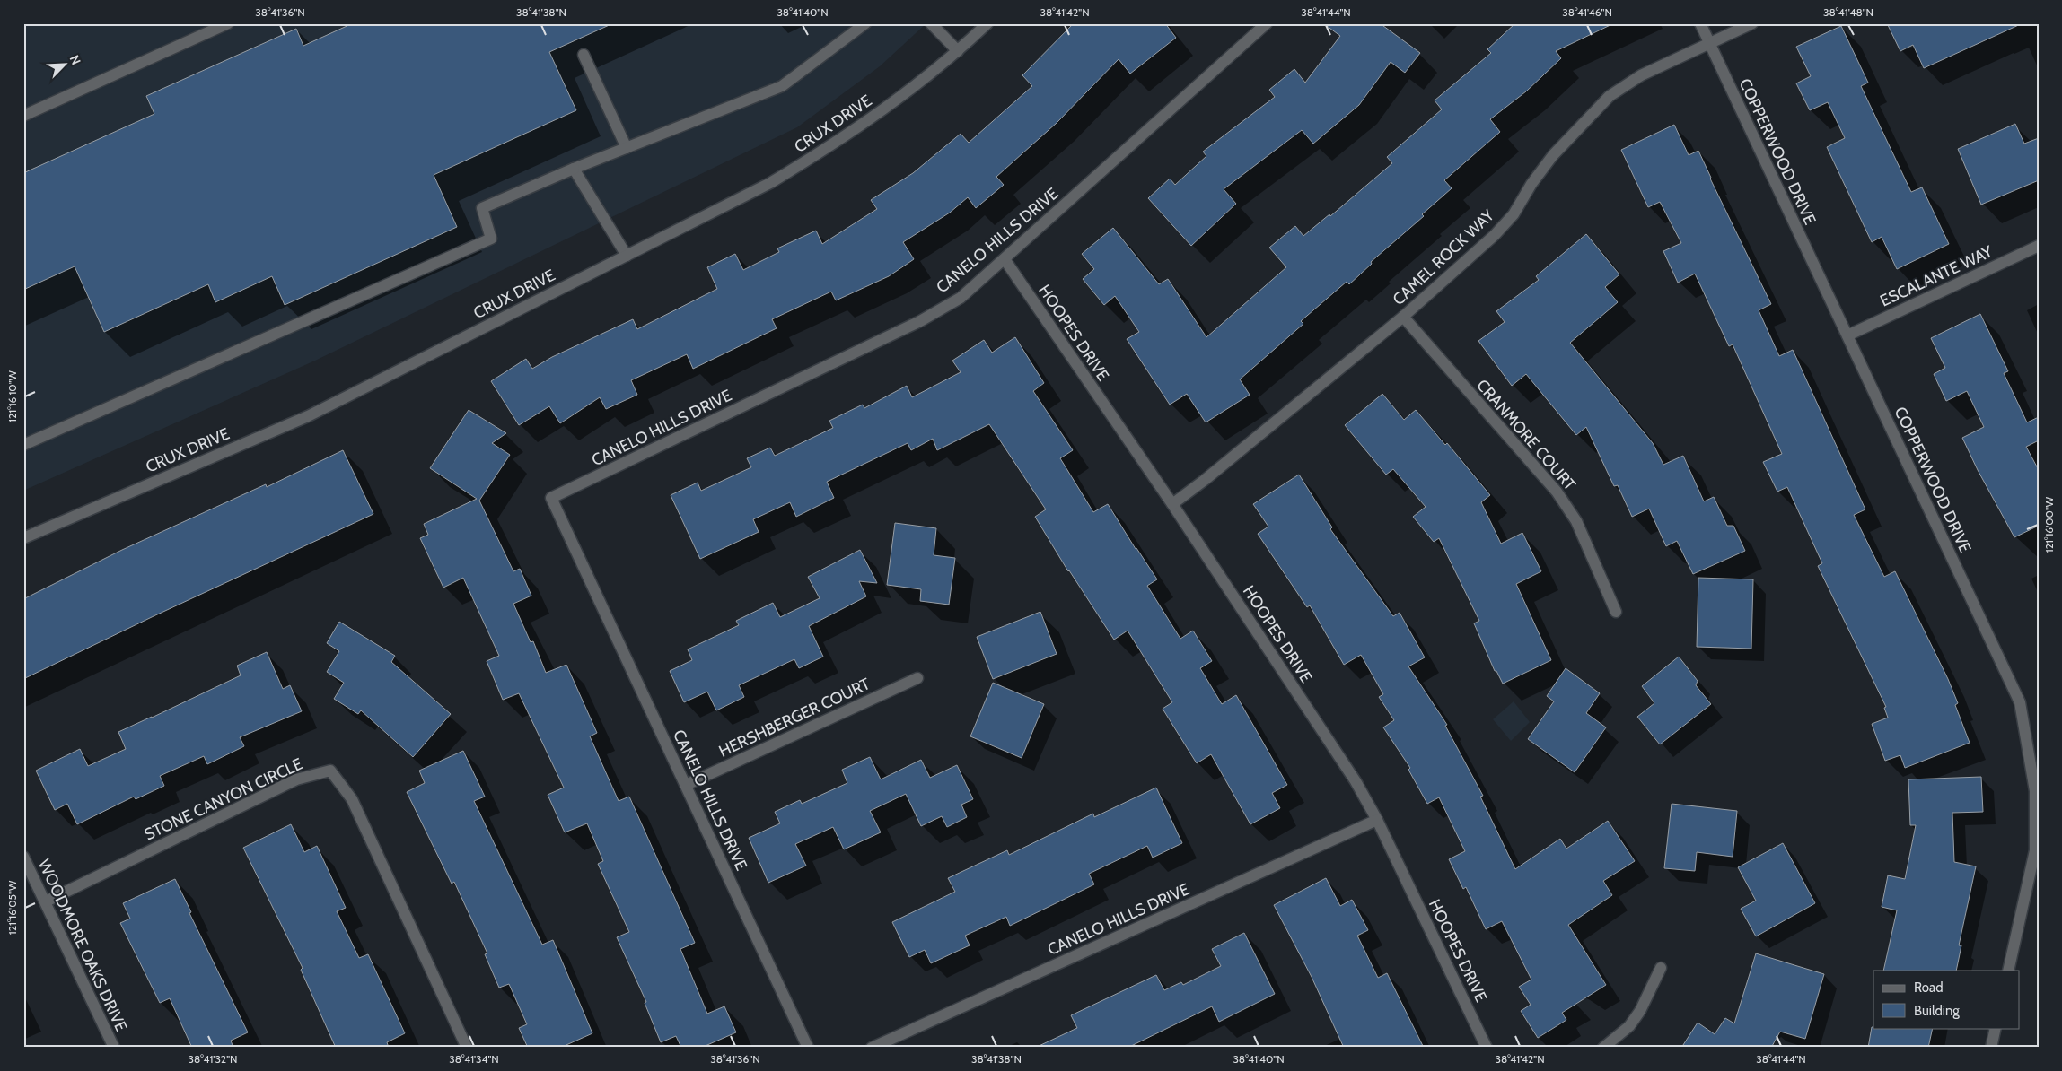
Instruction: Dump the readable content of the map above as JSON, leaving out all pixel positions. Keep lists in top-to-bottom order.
{
  "streets": {
    "street": [
      "CRUX DRIVE",
      "COPPERWOOD DRIVE",
      "CANELO HILLS DRIVE",
      "CAMEL ROCK WAY",
      "ESCALANTE WAY",
      "HOOPES DRIVE",
      "CRANMORE COURT",
      "HERSHBERGER COURT",
      "STONE CANYON CIRCLE",
      "WOODMORE OAKS DRIVE"
    ]
  },
  "crossings": [
    ["COPPERWOOD DRIVE", "CAMEL ROCK WAY"],
    ["COPPERWOOD DRIVE", "ESCALANTE WAY"],
    ["CANELO HILLS DRIVE", "HOOPES DRIVE"],
    ["CANELO HILLS DRIVE", "HERSHBERGER COURT"],
    ["CAMEL ROCK WAY", "HOOPES DRIVE"],
    ["CAMEL ROCK WAY", "CRANMORE COURT"],
    ["STONE CANYON CIRCLE", "WOODMORE OAKS DRIVE"]
  ],
  "legend": ["Road", "Building"],
  "north": "top right",
  "coordinates": [
    "38°41'36\"N",
    "38°41'38\"N",
    "38°41'40\"N",
    "38°41'42\"N",
    "38°41'44\"N",
    "38°41'46\"N",
    "38°41'48\"N",
    "121°16'10\"W",
    "121°16'00\"W",
    "121°16'05\"W",
    "38°41'32\"N",
    "38°41'34\"N"
  ]
}
